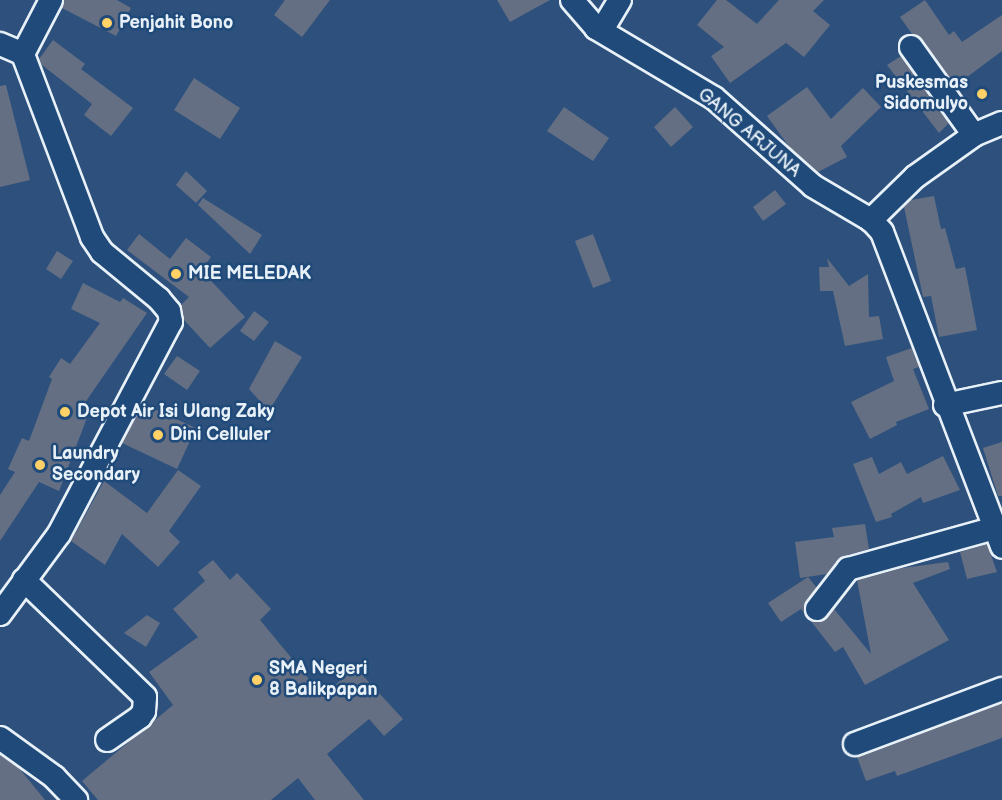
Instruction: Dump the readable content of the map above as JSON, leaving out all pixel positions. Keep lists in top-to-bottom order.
{
  "streets": {
    "street": ["GANG ARJUNA"]
  },
  "places": [
    "Penjahit Bono",
    "Puskesmas Sidomulyo",
    "MIE MELEDAK",
    "Depot Air Isi Ulang Zaky",
    "Dini Celluler",
    "Laundry Secondary",
    "SMA Negeri 8 Balikpapan"
  ]
}
